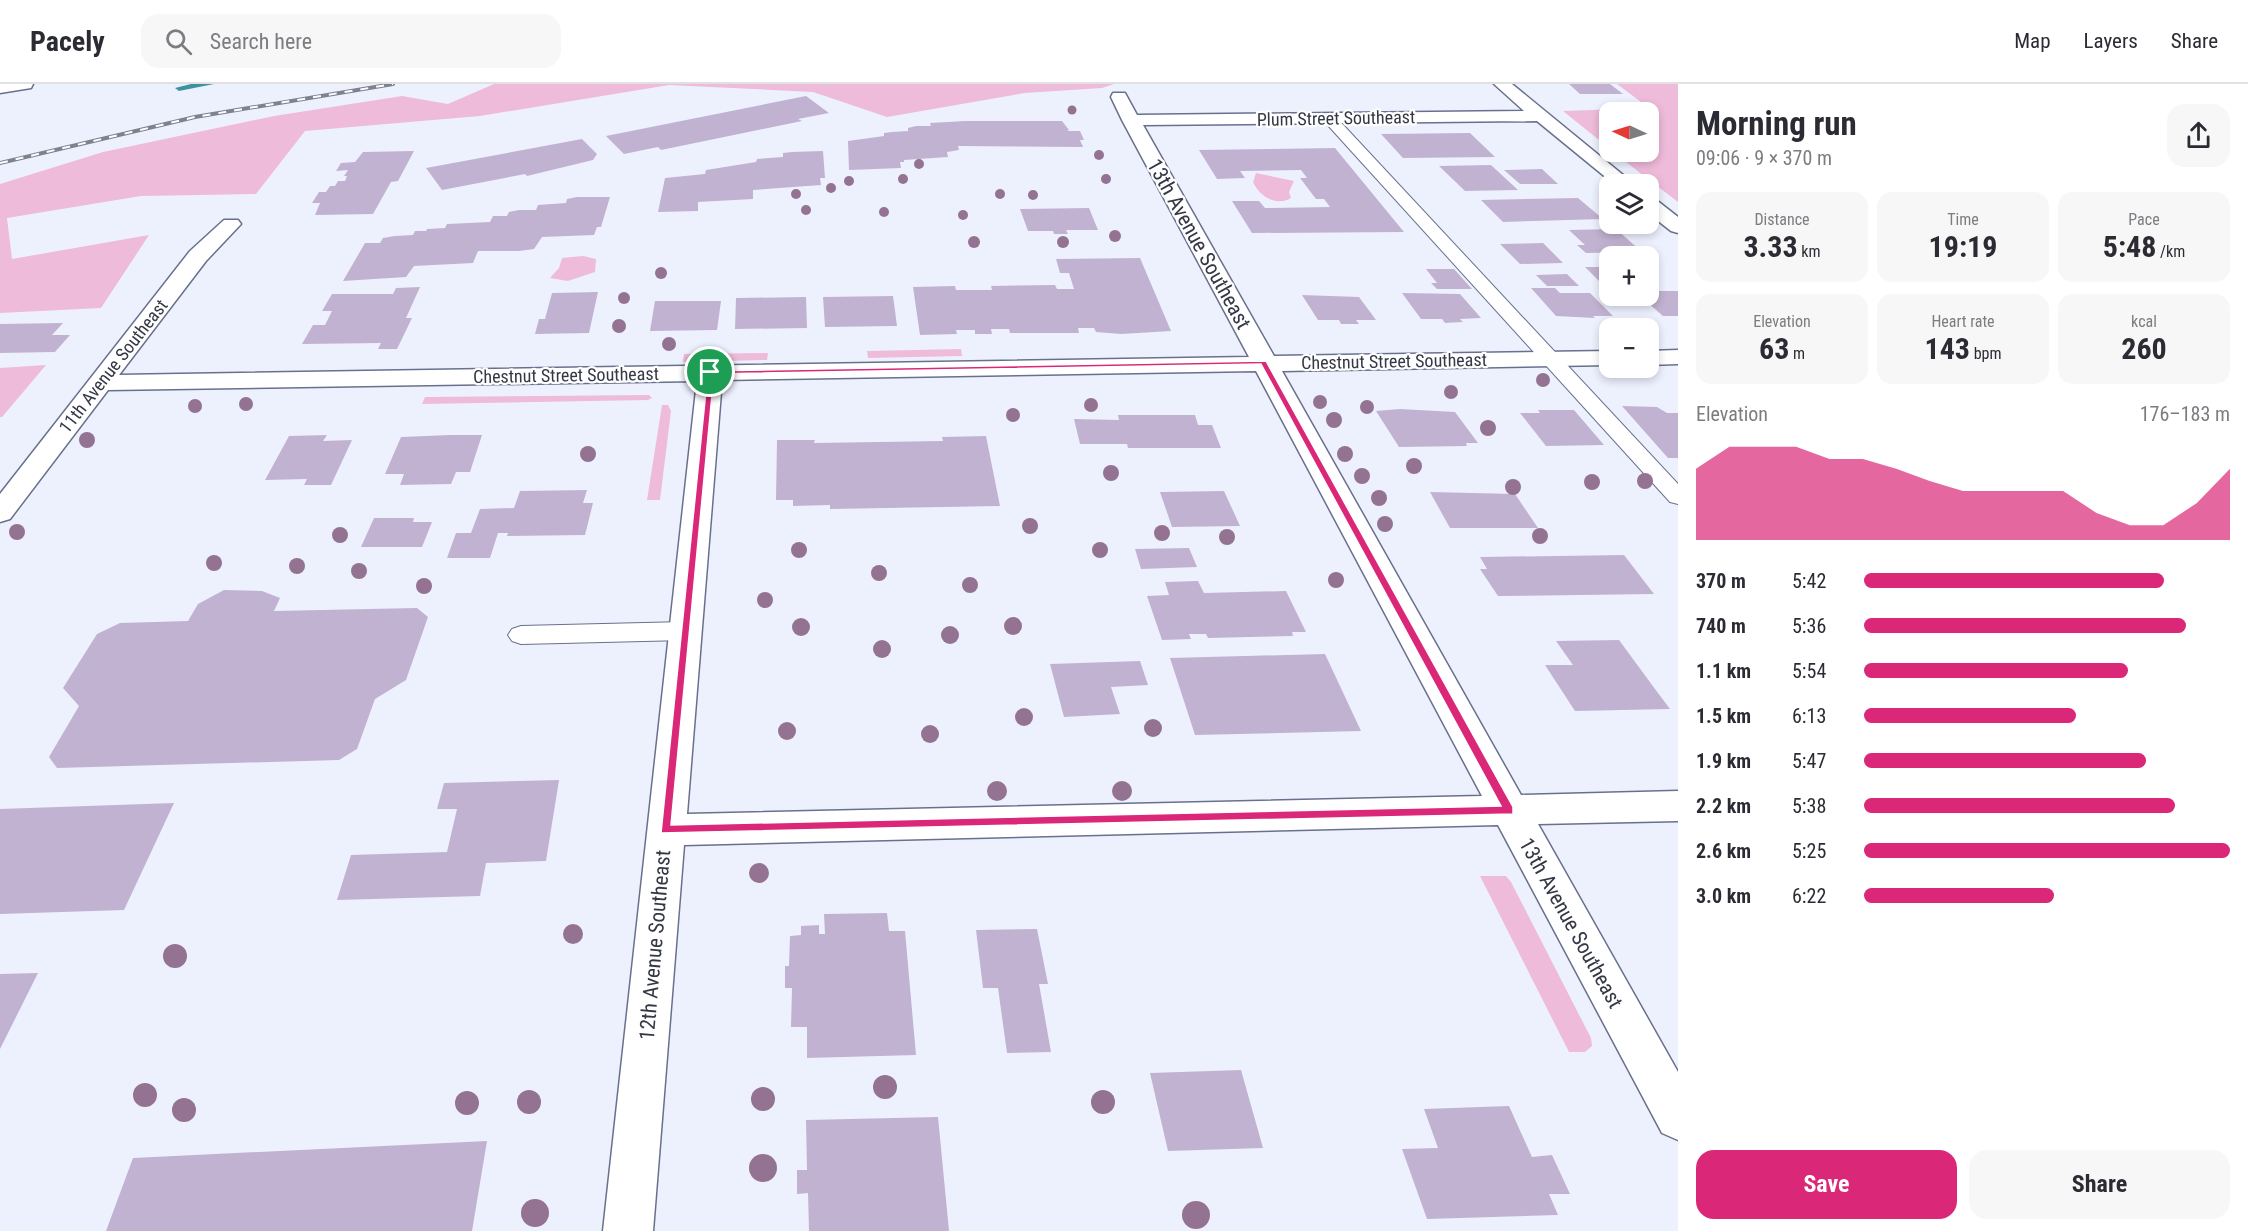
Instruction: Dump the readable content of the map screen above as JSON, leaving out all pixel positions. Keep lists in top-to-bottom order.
{
  "streets": {
    "street": [
      "Plum Street Southeast",
      "13th Avenue Southeast",
      "Chestnut Street Southeast",
      "11th Avenue Southeast",
      "12th Avenue Southeast"
    ]
  },
  "crossings": [
    ["Plum Street Southeast", "13th Avenue Southeast"],
    ["13th Avenue Southeast", "Chestnut Street Southeast"],
    ["Chestnut Street Southeast", "11th Avenue Southeast"],
    ["Chestnut Street Southeast", "12th Avenue Southeast"]
  ],
  "north": "left",
  "page": {
    "header": "Pacely",
    "search": "Search here",
    "nav": ["Map", "Layers", "Share"],
    "heading": ["Morning run", "09:06 · 9 × 370 m"],
    "map_buttons": ["+", "−"],
    "stats": [
      ["Distance", "3.33 km"],
      ["Time", "19:19"],
      ["Pace", "5:48 /km"],
      ["Elevation", "63 m"],
      ["Heart rate", "143 bpm"],
      ["kcal", "260"]
    ],
    "chart": ["Elevation", "176–183 m"],
    "list": [
      {
        "name": "370 m",
        "note": "5:42"
      },
      {
        "name": "740 m",
        "note": "5:36"
      },
      {
        "name": "1.1 km",
        "note": "5:54"
      },
      {
        "name": "1.5 km",
        "note": "6:13"
      },
      {
        "name": "1.9 km",
        "note": "5:47"
      },
      {
        "name": "2.2 km",
        "note": "5:38"
      },
      {
        "name": "2.6 km",
        "note": "5:25"
      },
      {
        "name": "3.0 km",
        "note": "6:22"
      }
    ],
    "buttons": ["Save", "Share"]
  }
}
